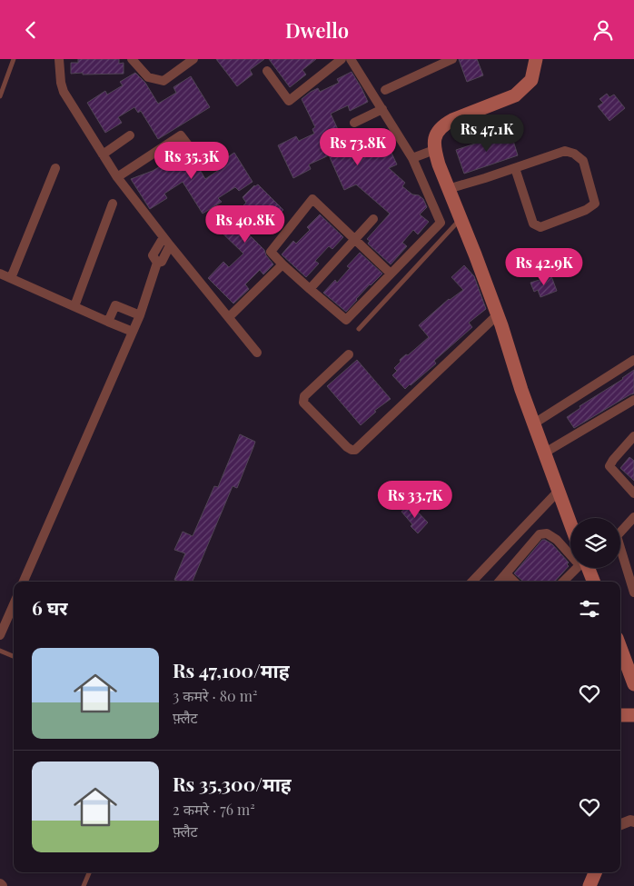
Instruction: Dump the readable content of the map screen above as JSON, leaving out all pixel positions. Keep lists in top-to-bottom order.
{
  "page": {
    "header": "Dwello",
    "price": [
      "Rs 47.1K",
      "Rs 73.8K",
      "Rs 35.3K",
      "Rs 40.8K",
      "Rs 42.9K",
      "Rs 33.7K"
    ],
    "heading": "6 घर",
    "list": [
      {
        "name": "Rs 47,100/माह",
        "note": "3 कमरे · 80 m² · फ़्लैट"
      },
      {
        "name": "Rs 35,300/माह",
        "note": "2 कमरे · 76 m² · फ़्लैट"
      }
    ]
  }
}
